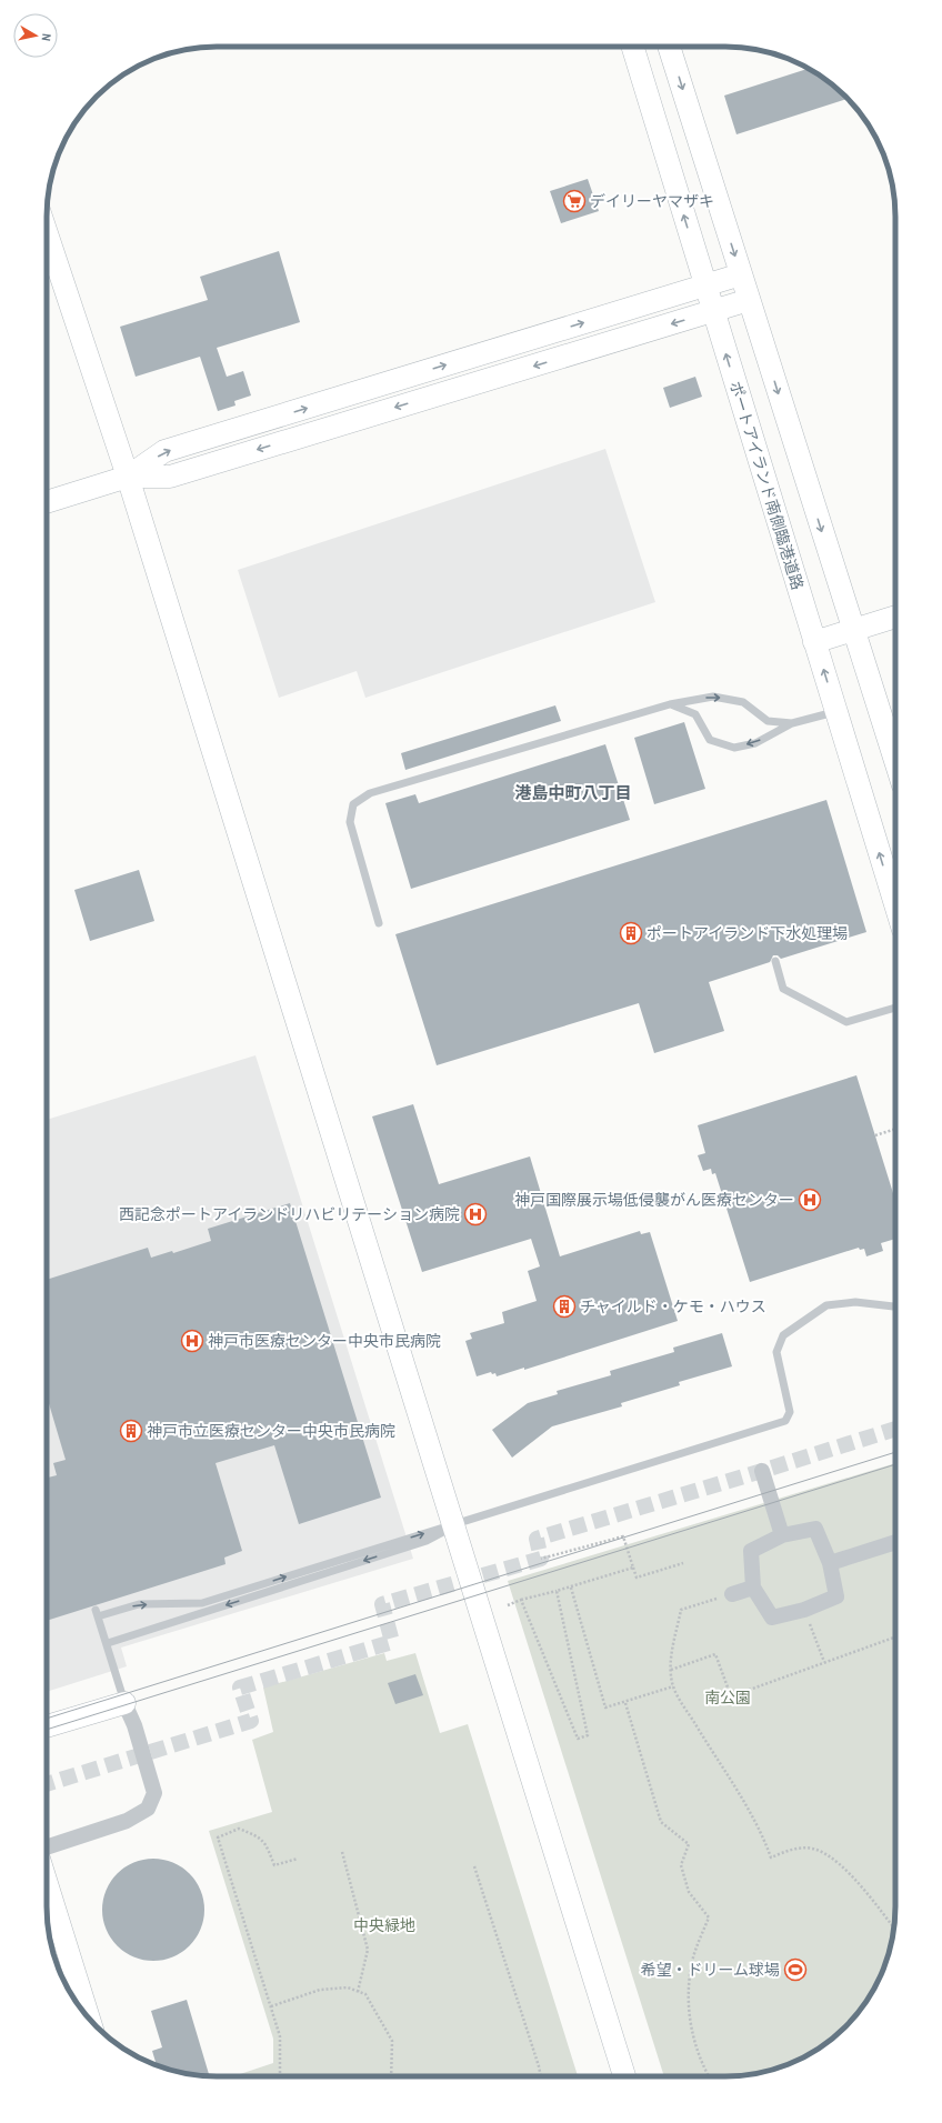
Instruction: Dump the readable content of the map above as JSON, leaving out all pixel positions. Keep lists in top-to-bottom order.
{
  "streets": {
    "street": ["ポートアイランド南側臨港道路"]
  },
  "districts": ["港島中町八丁目"],
  "parks": ["南公園", "中央緑地"],
  "places": {
    "supermarket": ["デイリーヤマザキ"],
    "building": ["ポートアイランド下水処理場", "チャイルド・ケモ・ハウス", "神戸市立医療センター中央市民病院"],
    "hospital": ["神戸国際展示場低侵襲がん医療センター", "西記念ポートアイランドリハビリテーション病院", "神戸市医療センター中央市民病院"],
    "sports": ["希望・ドリーム球場"]
  },
  "north": "right"
}
